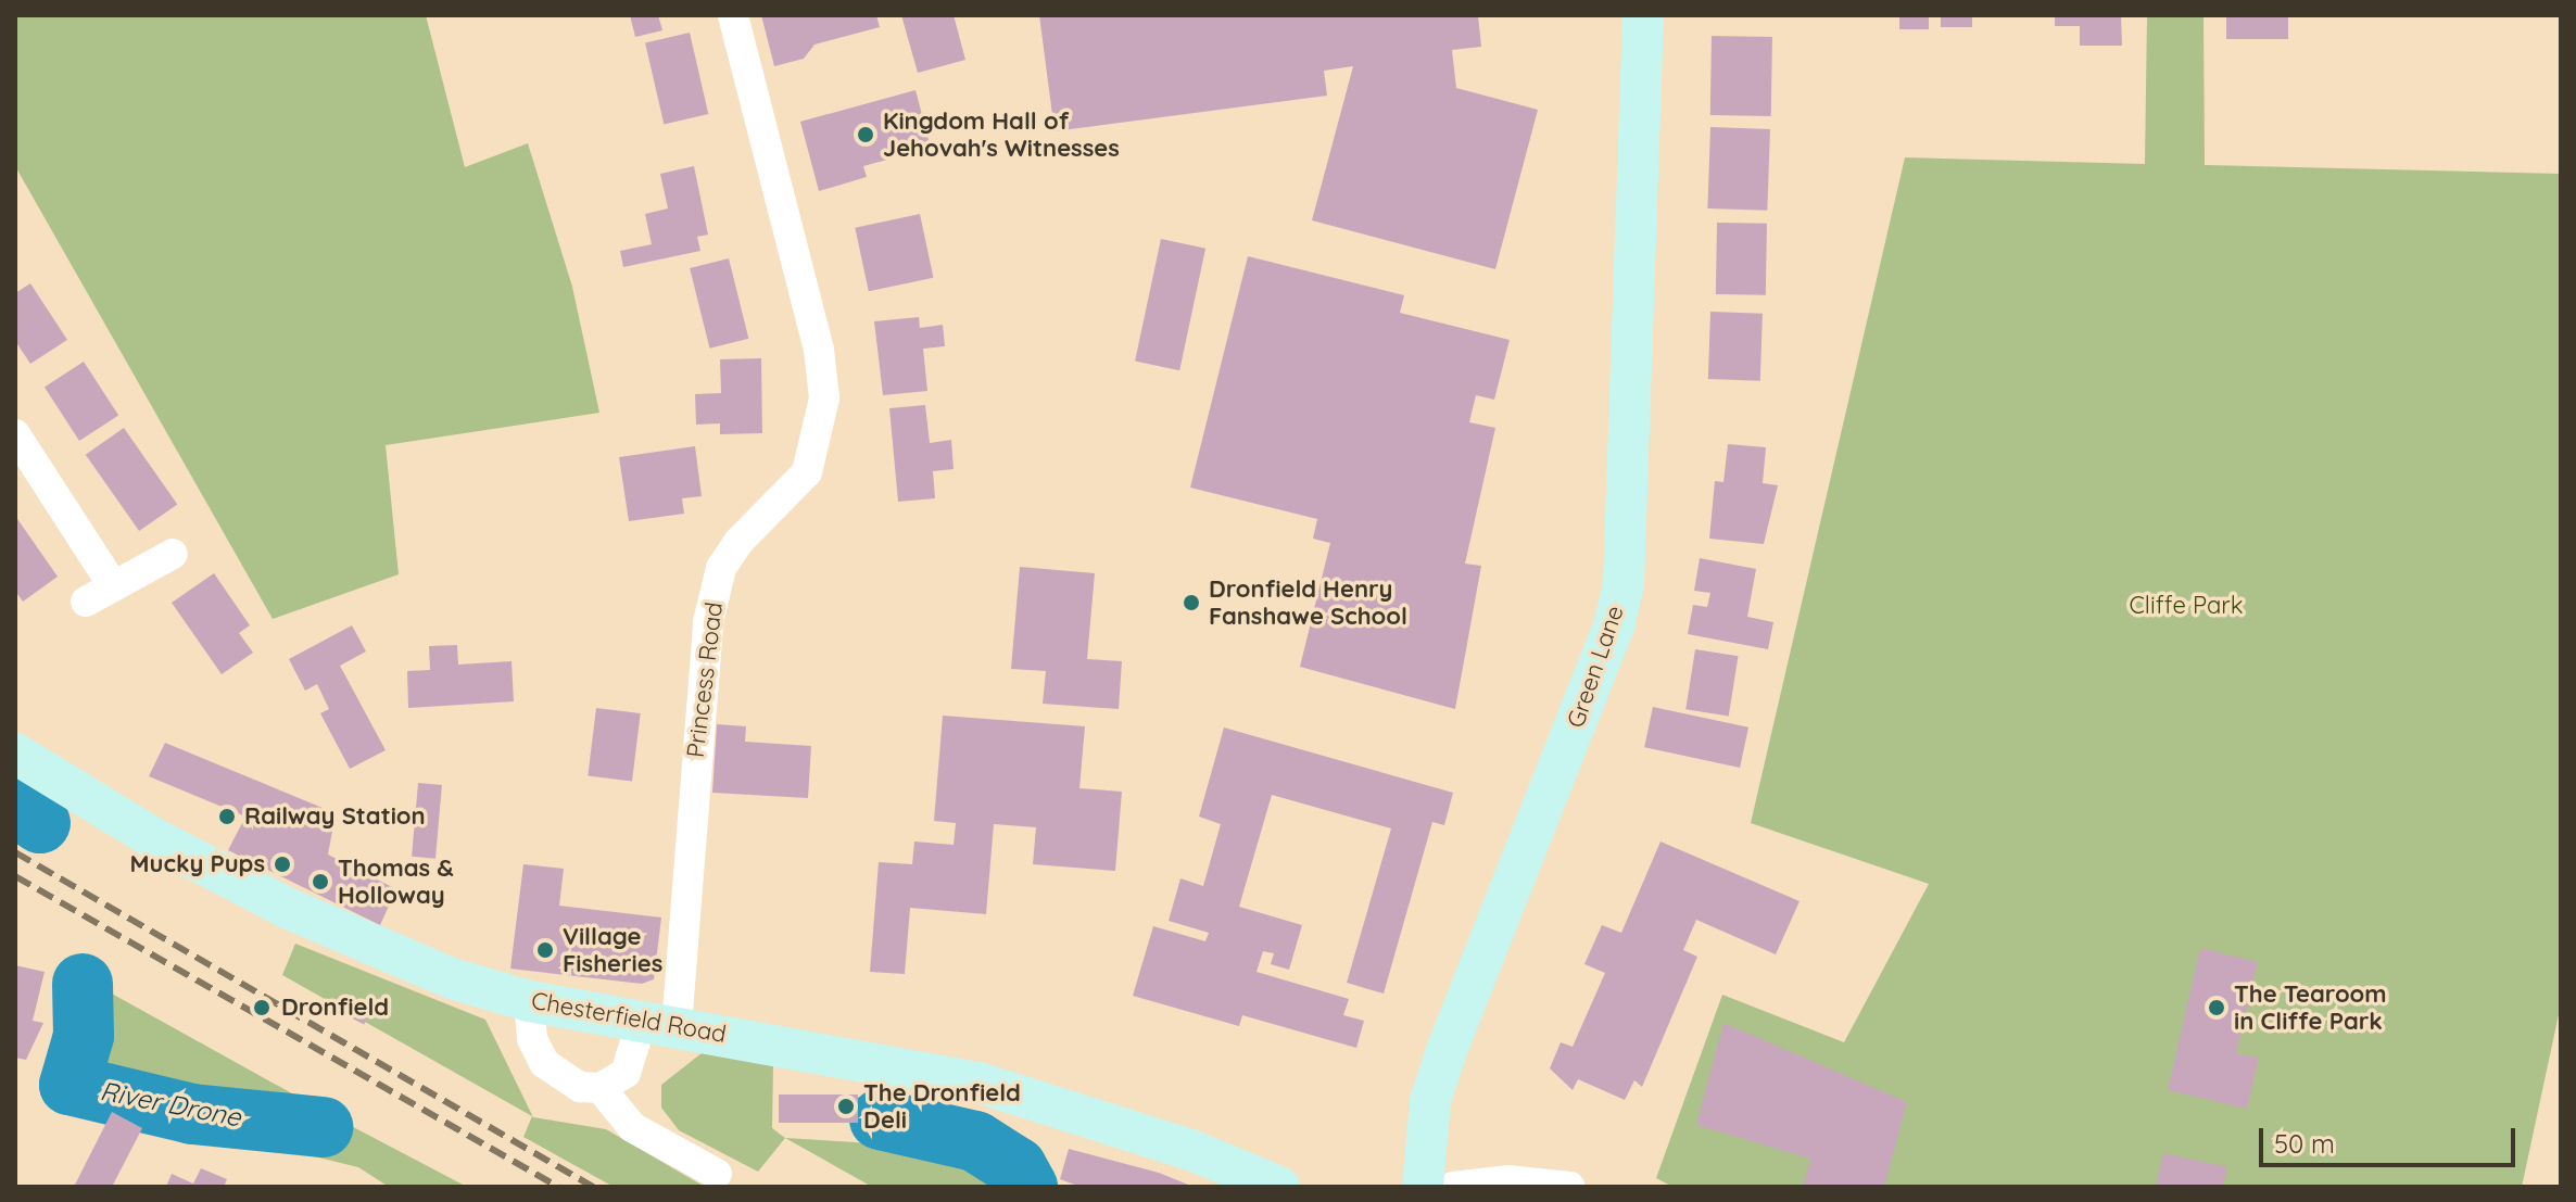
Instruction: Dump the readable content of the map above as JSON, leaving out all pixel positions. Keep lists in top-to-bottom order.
{
  "streets": {
    "main road": ["Green Lane", "Chesterfield Road"],
    "street": ["Princess Road"]
  },
  "crossings": [
    ["Princess Road", "Chesterfield Road"]
  ],
  "water": ["River Drone"],
  "parks": ["Cliffe Park"],
  "places": [
    "Kingdom Hall of Jehovah's Witnesses",
    "Dronfield Henry Fanshawe School",
    "Railway Station",
    "Mucky Pups",
    "Thomas & Holloway",
    "Village Fisheries",
    "Dronfield",
    "The Tearoom in Cliffe Park",
    "The Dronfield Deli"
  ],
  "scale_bar": "50 m"
}
